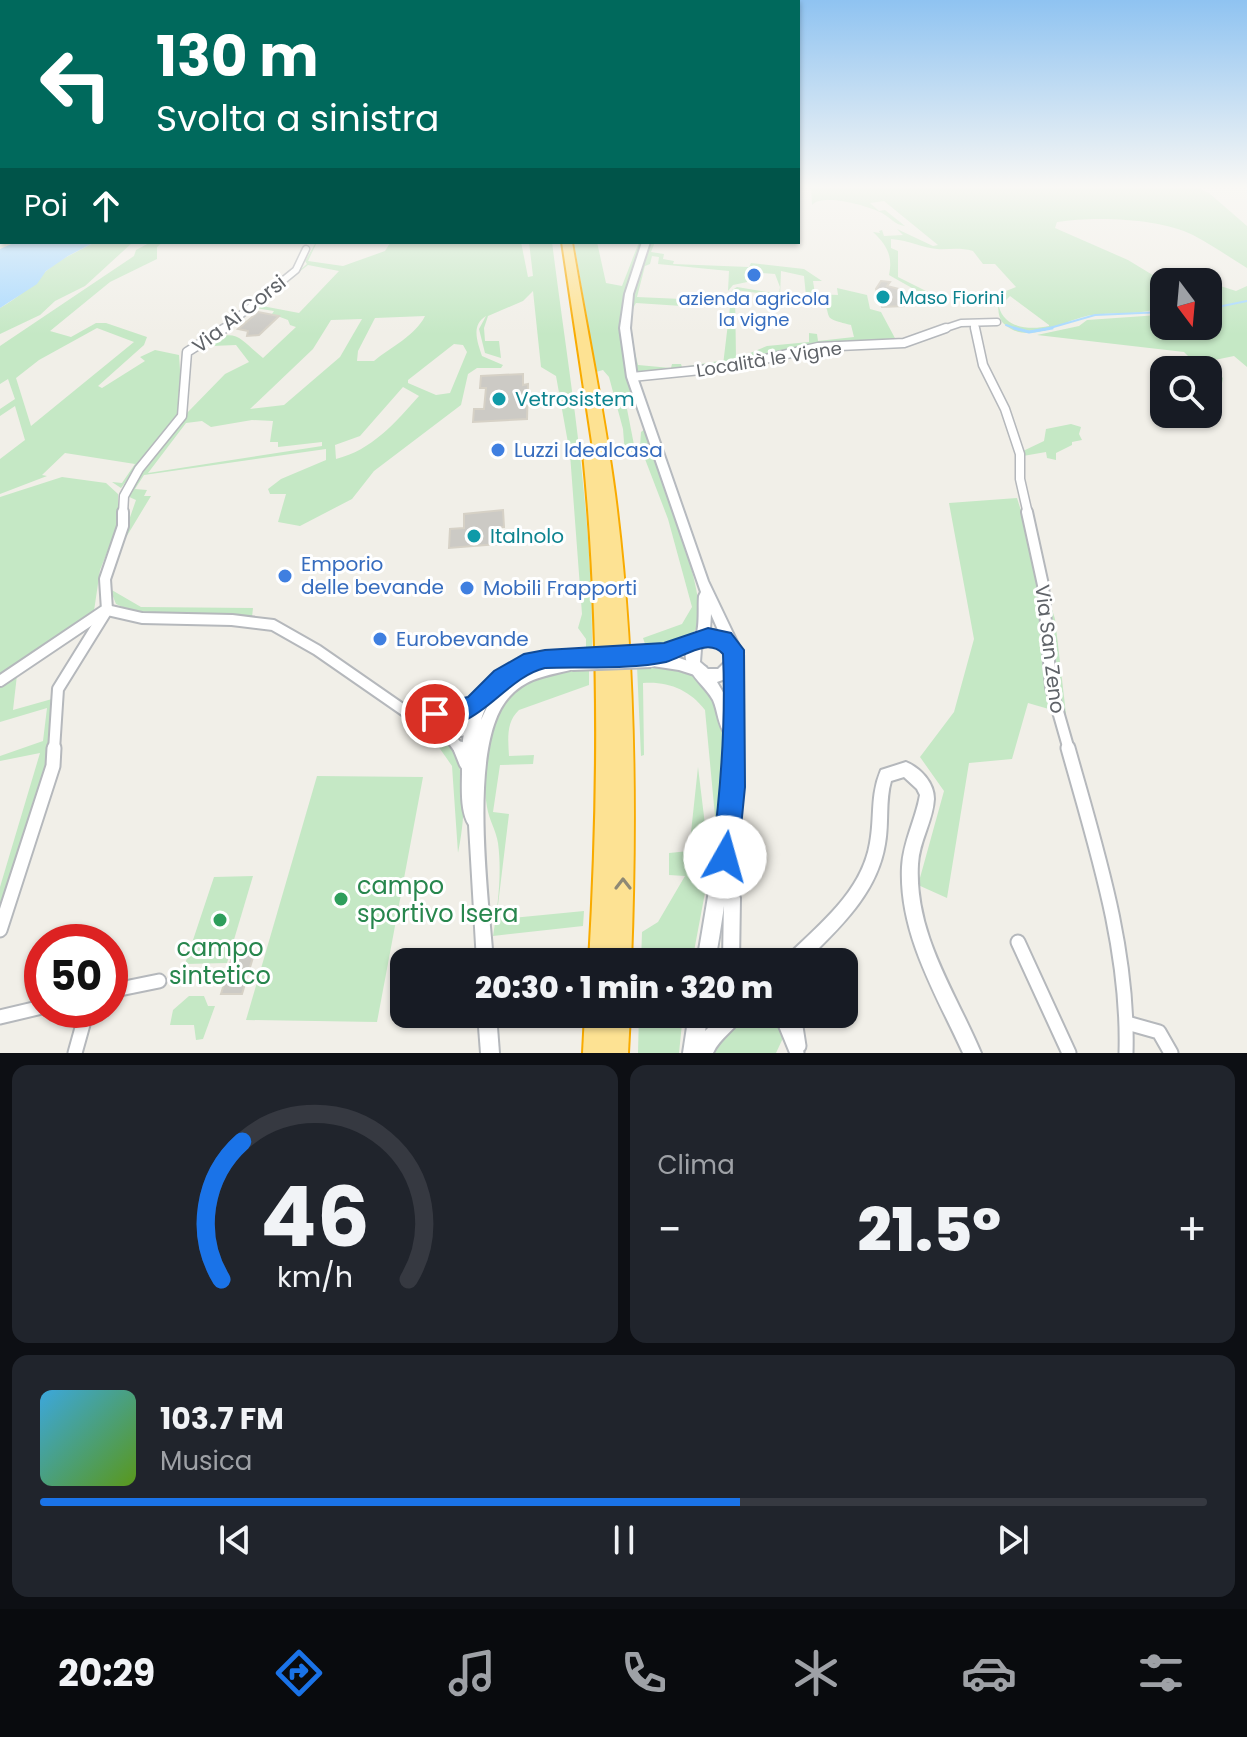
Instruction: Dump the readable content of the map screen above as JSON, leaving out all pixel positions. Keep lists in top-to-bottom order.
{
  "streets": {
    "street": ["Via Ai Corsi", "Località le Vigne", "Via San Zeno"]
  },
  "crossings": [
    ["Località le Vigne", "Via San Zeno"]
  ],
  "places": [
    "azienda agricola la vigne",
    "Maso Fiorini",
    "Vetrosistem",
    "Luzzi Idealcasa",
    "Italnolo",
    "Emporio delle bevande",
    "Mobili Frapporti",
    "Eurobevande",
    "campo sportivo Isera",
    "campo sintetico"
  ],
  "north": "bottom",
  "page": {
    "turn": ["130 m", "Svolta a sinistra"],
    "then": "Poi",
    "limit": "50",
    "trip": "20:30 · 1 min · 320 m",
    "tile": "Clima",
    "heat": ["−", "21.5°", "+"],
    "song": ["103.7 FM", "Musica"],
    "tabs": "20:29",
    "gauge": ["46", "km/h"]
  }
}
